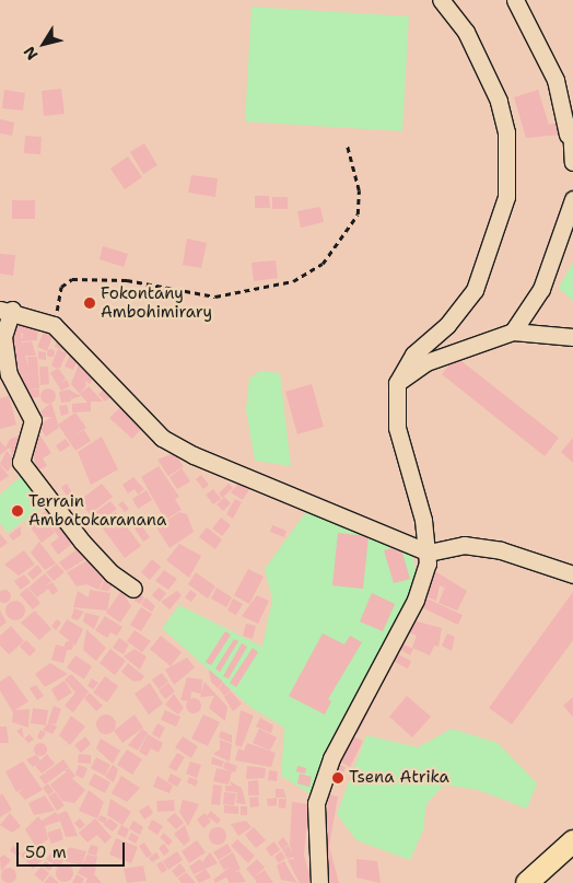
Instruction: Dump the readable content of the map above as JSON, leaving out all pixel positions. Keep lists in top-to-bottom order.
{
  "places": ["Fokontany Ambohimirary", "Terrain Ambatokaranana", "Tsena Atrika"],
  "scale_bar": "50 m",
  "north": "bottom left"
}
